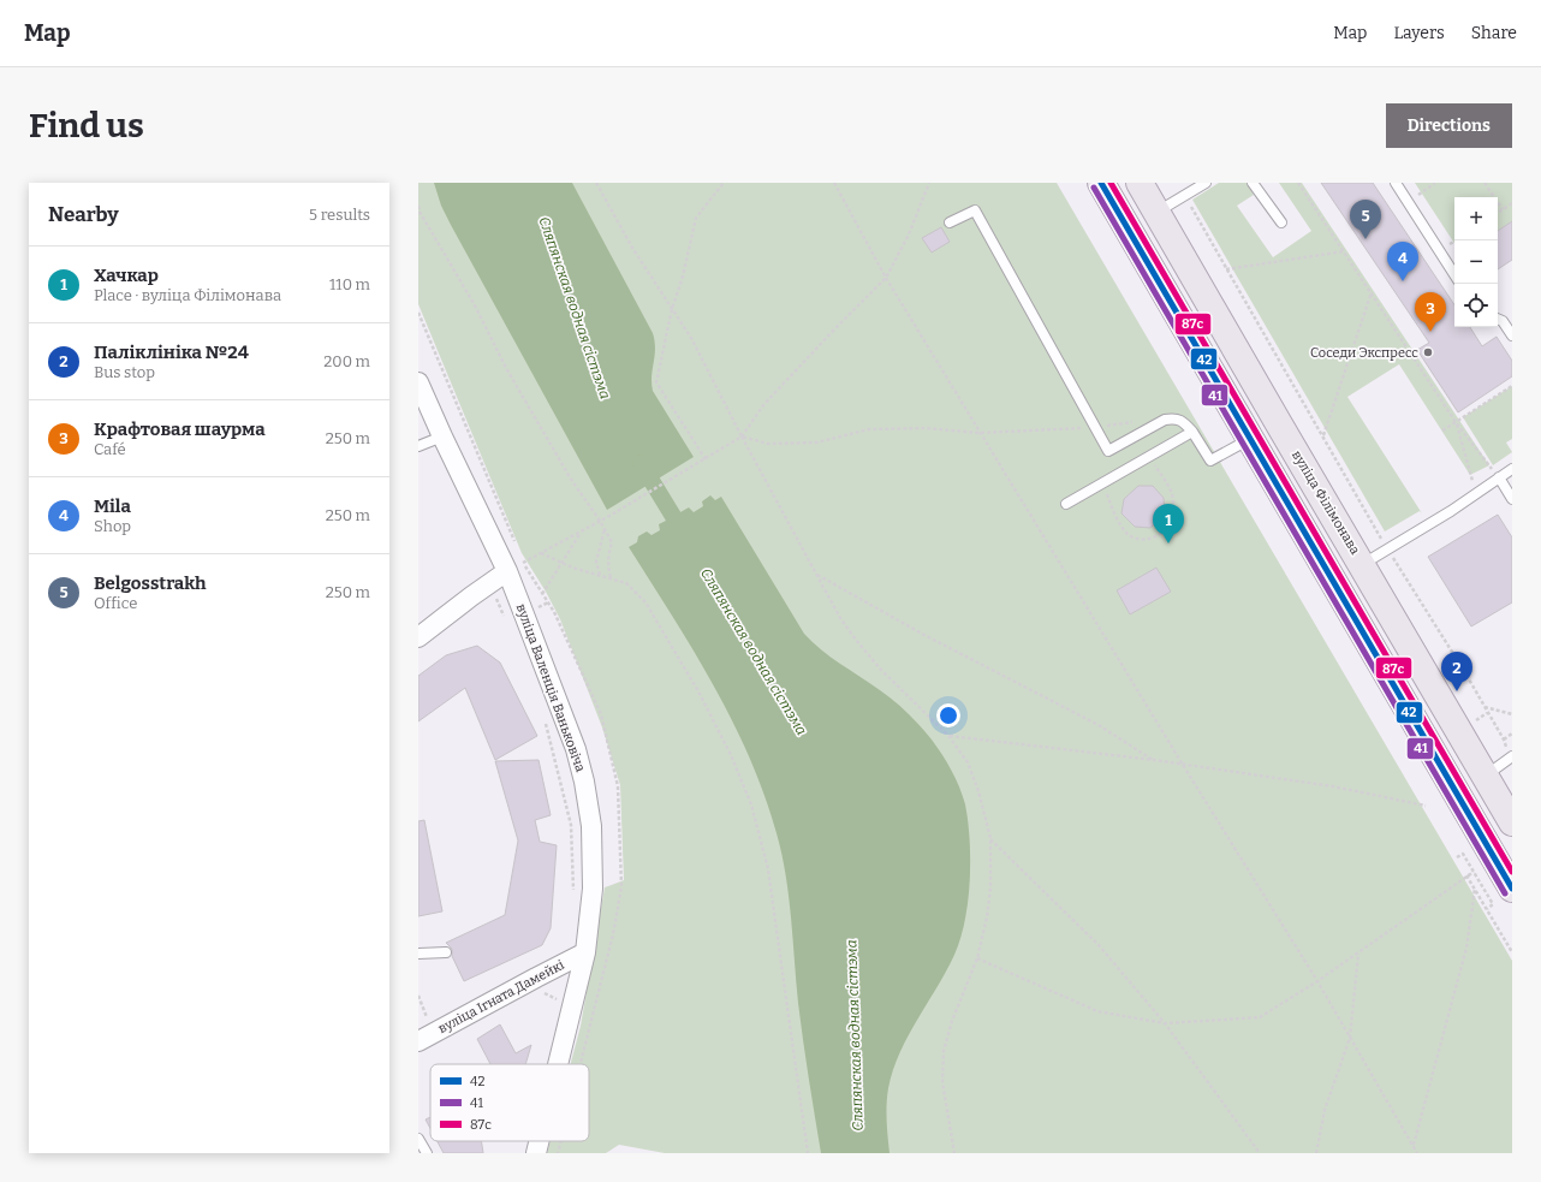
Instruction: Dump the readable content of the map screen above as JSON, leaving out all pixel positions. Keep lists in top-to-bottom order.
{
  "streets": {
    "main road": ["вуліца Філімонава"],
    "street": ["вуліца Валенція Ваньковіча", "вуліца Ігната Дамейкі"]
  },
  "crossings": [
    ["вуліца Валенція Ваньковіча", "вуліца Ігната Дамейкі"]
  ],
  "water": ["Сляпянская водная сістэма"],
  "places": ["Соседи Экспресс"],
  "lines": ["transit line 42", "transit line 87с", "transit line 41"],
  "legend": ["42", "41", "87с"],
  "page": {
    "header": "Map",
    "nav": ["Map", "Layers", "Share"],
    "buttons": "Directions",
    "title": "Find us",
    "heading": ["Nearby", "5 results"],
    "map_buttons": ["+", "−"],
    "pins": [
      "5",
      "4",
      "3",
      "1",
      "2"
    ],
    "list": [
      {
        "mark": "1",
        "name": "Хачкар",
        "note": "Place · вуліца Філімонава",
        "value": "110 m"
      },
      {
        "mark": "2",
        "name": "Паліклініка №24",
        "note": "Bus stop",
        "value": "200 m"
      },
      {
        "mark": "3",
        "name": "Крафтовая шаурма",
        "note": "Café",
        "value": "250 m"
      },
      {
        "mark": "4",
        "name": "Mila",
        "note": "Shop",
        "value": "250 m"
      },
      {
        "mark": "5",
        "name": "Belgosstrakh",
        "note": "Office",
        "value": "250 m"
      }
    ]
  }
}
